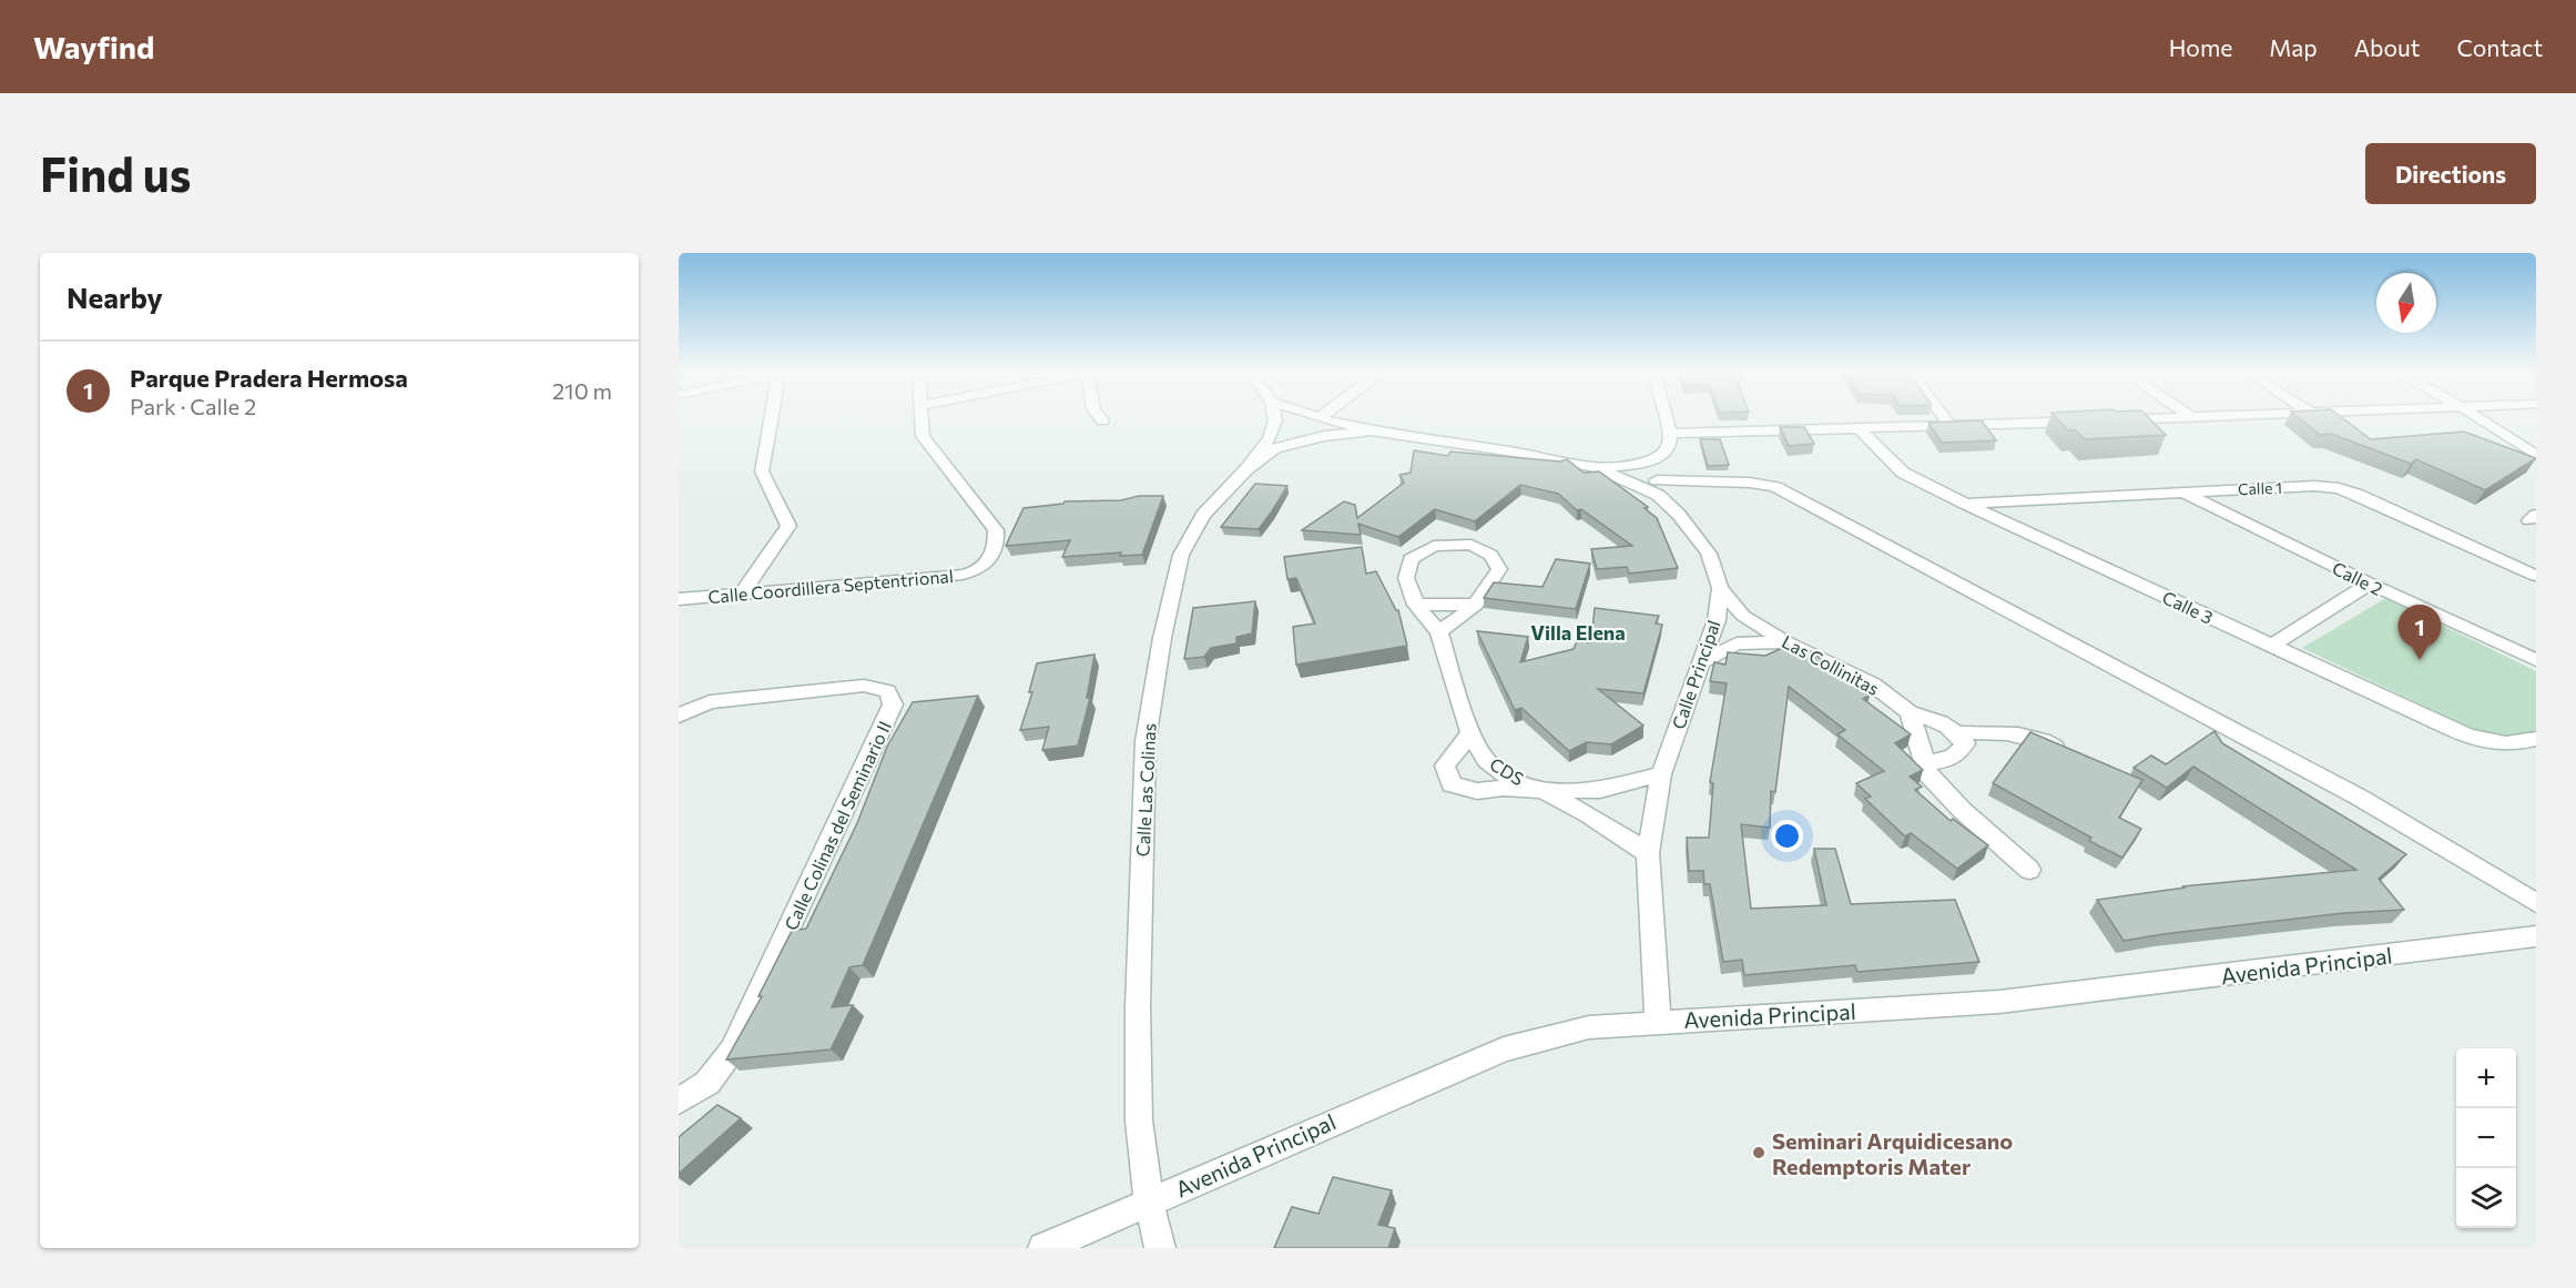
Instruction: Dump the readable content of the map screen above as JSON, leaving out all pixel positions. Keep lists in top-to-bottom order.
{
  "streets": {
    "street": [
      "Calle 1",
      "Calle 2",
      "Calle Coordillera Septentrional",
      "Calle 3",
      "Las Collinitas",
      "Calle Principal",
      "CDS",
      "Calle Las Colinas",
      "Calle Colinas del Seminario II",
      "Avenida Principal"
    ]
  },
  "crossings": [
    ["Calle 1", "Calle 2"],
    ["Calle 1", "Calle 3"],
    ["Las Collinitas", "Calle Principal"],
    ["Calle Principal", "CDS"],
    ["Calle Principal", "Calle Las Colinas"],
    ["Calle Principal", "Avenida Principal"],
    ["Calle Las Colinas", "Avenida Principal"]
  ],
  "districts": ["Villa Elena"],
  "places": ["Seminari Arquidicesano Redemptoris Mater"],
  "north": "bottom",
  "page": {
    "header": "Wayfind",
    "nav": [
      "Home",
      "Map",
      "About",
      "Contact"
    ],
    "buttons": "Directions",
    "title": "Find us",
    "heading": "Nearby",
    "list": [
      {
        "mark": "1",
        "name": "Parque Pradera Hermosa",
        "note": "Park · Calle 2",
        "value": "210 m"
      }
    ],
    "pins": "1",
    "map_buttons": ["+", "−"]
  }
}
